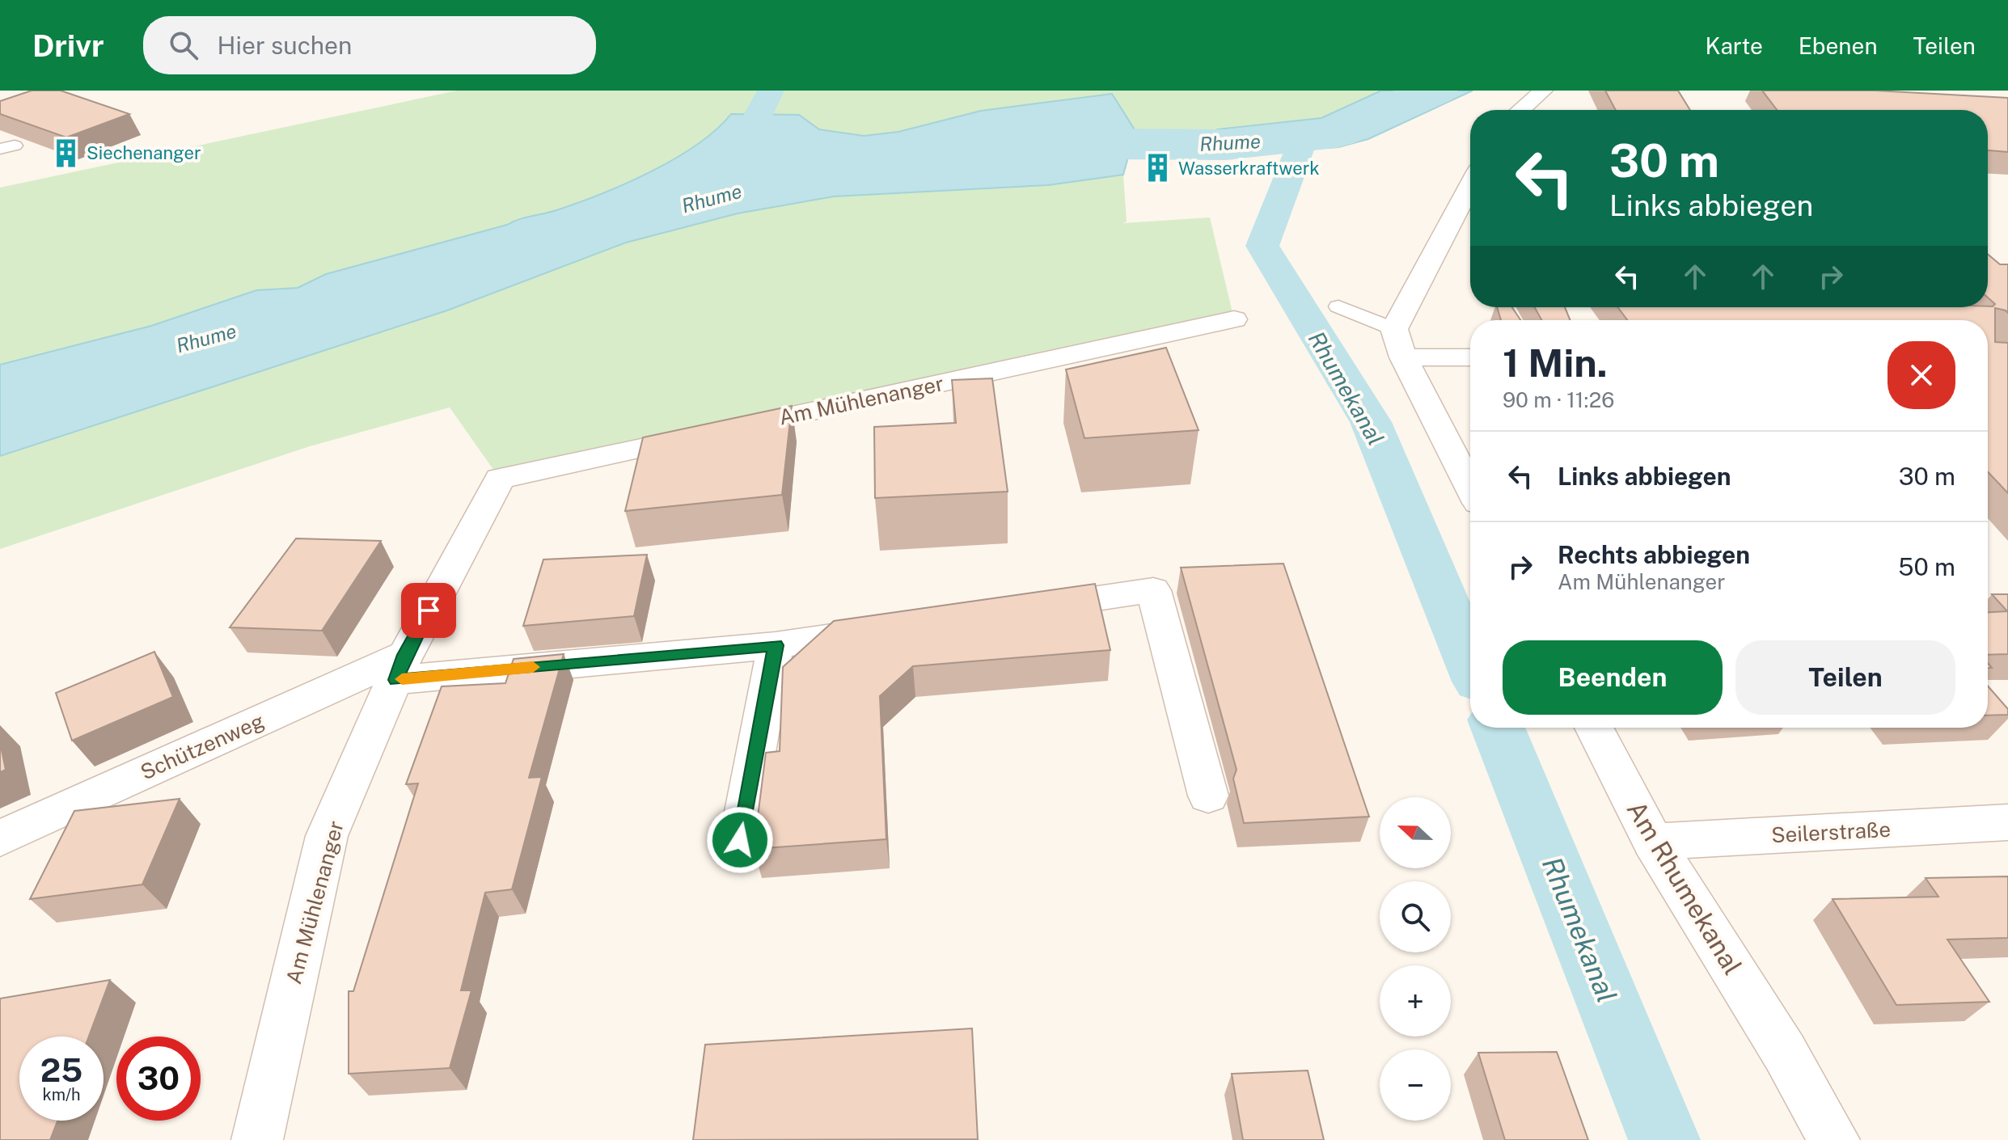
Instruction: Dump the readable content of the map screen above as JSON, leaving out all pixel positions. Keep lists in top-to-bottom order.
{
  "streets": {
    "street": [
      "Am Mühlenanger",
      "Schützenweg",
      "Seilerstraße",
      "Am Rhumekanal"
    ]
  },
  "crossings": [
    ["Am Mühlenanger", "Schützenweg"],
    ["Seilerstraße", "Am Rhumekanal"]
  ],
  "water": ["Rhume", "Rhumekanal"],
  "places": {
    "building": ["Siechenanger", "Wasserkraftwerk"]
  },
  "north": "left",
  "page": {
    "header": "Drivr",
    "search": "Hier suchen",
    "nav": ["Karte", "Ebenen", "Teilen"],
    "turn": ["30 m", "Links abbiegen"],
    "heading": ["1 Min.", "90 m · 11:26"],
    "list": [
      {
        "name": "Links abbiegen",
        "value": "30 m"
      },
      {
        "name": "Rechts abbiegen",
        "note": "Am Mühlenanger",
        "value": "50 m"
      }
    ],
    "buttons": ["Beenden", "Teilen"],
    "map_buttons": ["+", "−"],
    "speed": "25 km/h",
    "limit": "30"
  }
}
